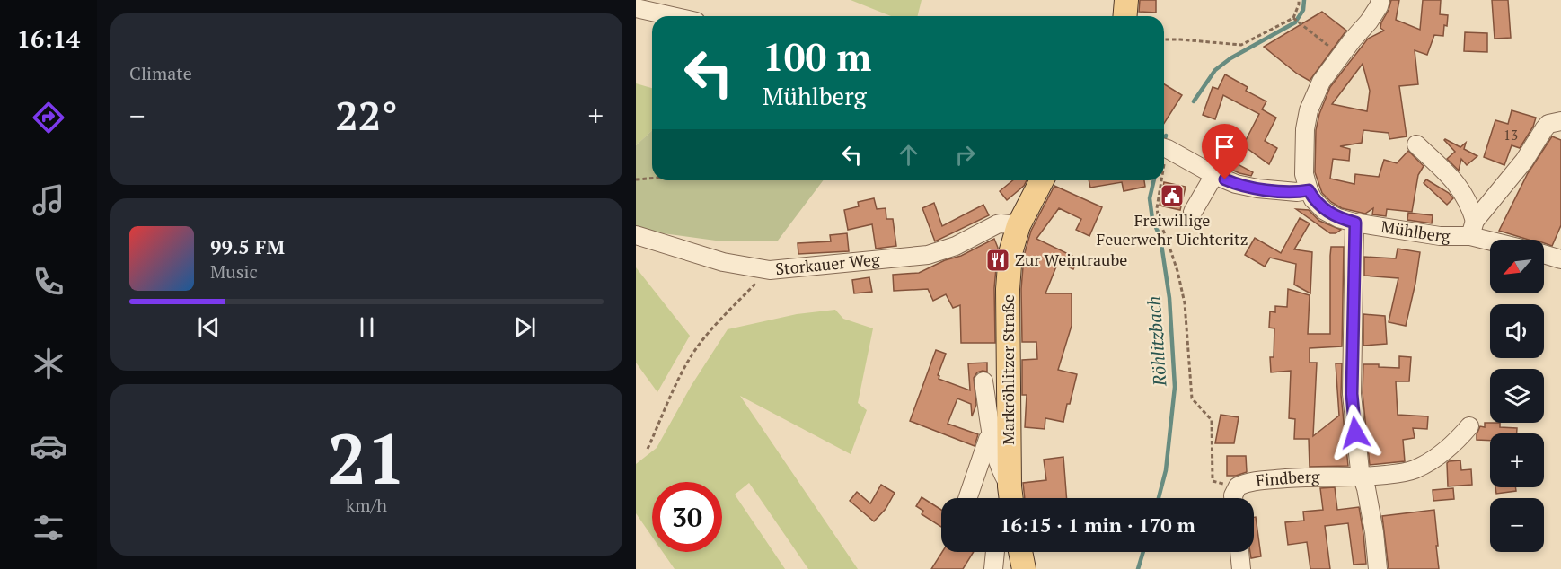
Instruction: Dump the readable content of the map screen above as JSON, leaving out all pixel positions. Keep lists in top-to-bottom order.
{
  "streets": {
    "main road": ["Markröhlitzer Straße"],
    "street": ["Mühlberg", "Storkauer Weg", "Findberg"]
  },
  "crossings": [
    ["Storkauer Weg", "Markröhlitzer Straße"]
  ],
  "water": ["Röhlitzbach"],
  "places": {
    "public building": ["Freiwillige Feuerwehr Uichteritz"],
    "restaurant": ["Zur Weintraube"]
  },
  "house_numbers": ["13"],
  "north": "bottom left",
  "page": {
    "tabs": "16:14",
    "tile": [
      "Climate",
      ["21", "km/h"]
    ],
    "turn": ["100 m", "Mühlberg"],
    "heat": ["−", "22°", "+"],
    "song": ["99.5 FM", "Music"],
    "map_buttons": ["+", "−"],
    "limit": "30",
    "trip": "16:15 · 1 min · 170 m"
  }
}
